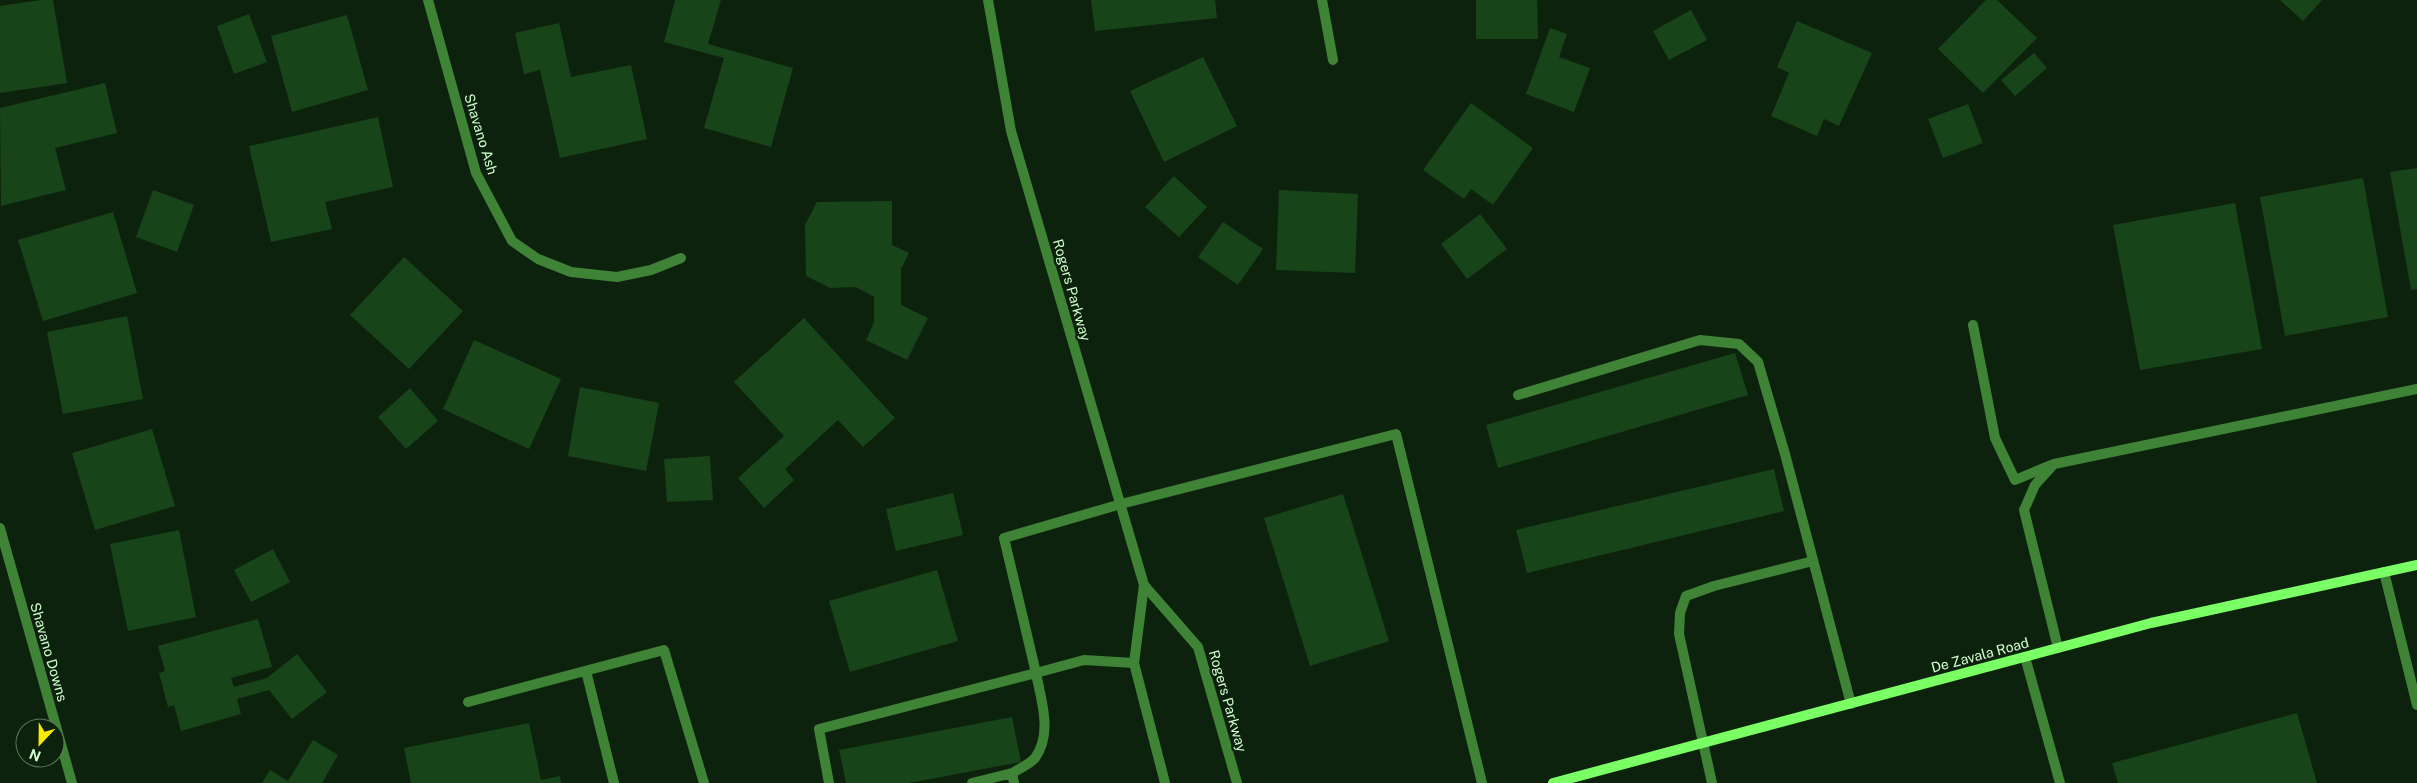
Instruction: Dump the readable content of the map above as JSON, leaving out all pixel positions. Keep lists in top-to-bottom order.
{
  "streets": {
    "main road": ["De Zavala Road"],
    "street": ["Shavano Ash", "Rogers Parkway", "Shavano Downs"]
  },
  "north": "bottom"
}
